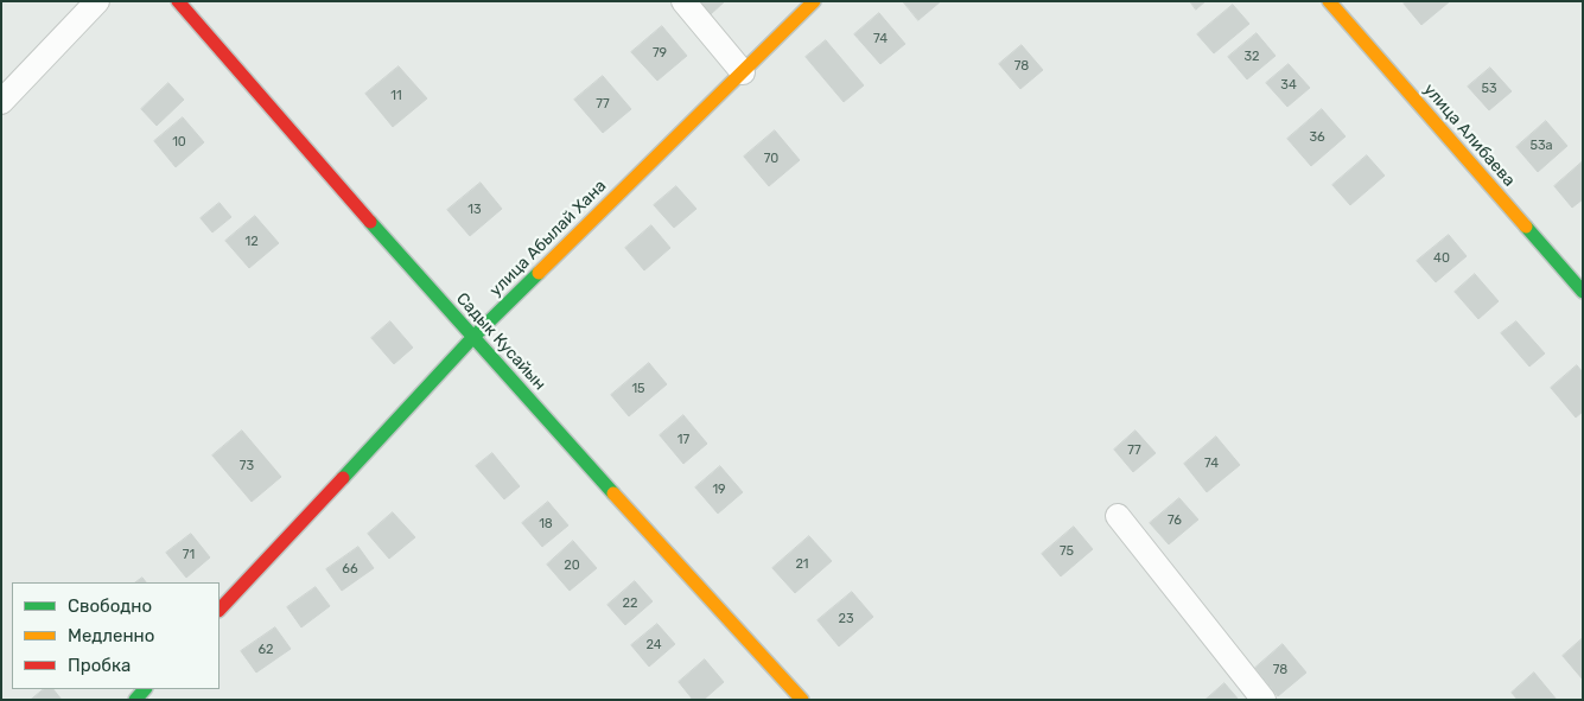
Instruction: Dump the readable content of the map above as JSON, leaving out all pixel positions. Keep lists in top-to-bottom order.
{
  "streets": {
    "street": ["улица Алибаева", "улица Абылай Хана", "Садык Кусайын"]
  },
  "crossings": [
    ["улица Абылай Хана", "Садык Кусайын"]
  ],
  "house_numbers": [
    "74",
    "79",
    "32",
    "78",
    "34",
    "53",
    "11",
    "77",
    "36",
    "10",
    "53а",
    "70",
    "13",
    "12",
    "40",
    "15",
    "17",
    "77",
    "74",
    "73",
    "19",
    "76",
    "18",
    "75",
    "71",
    "21",
    "20",
    "66",
    "22",
    "23",
    "24",
    "62",
    "78"
  ],
  "legend": ["Свободно", "Медленно", "Пробка"]
}
